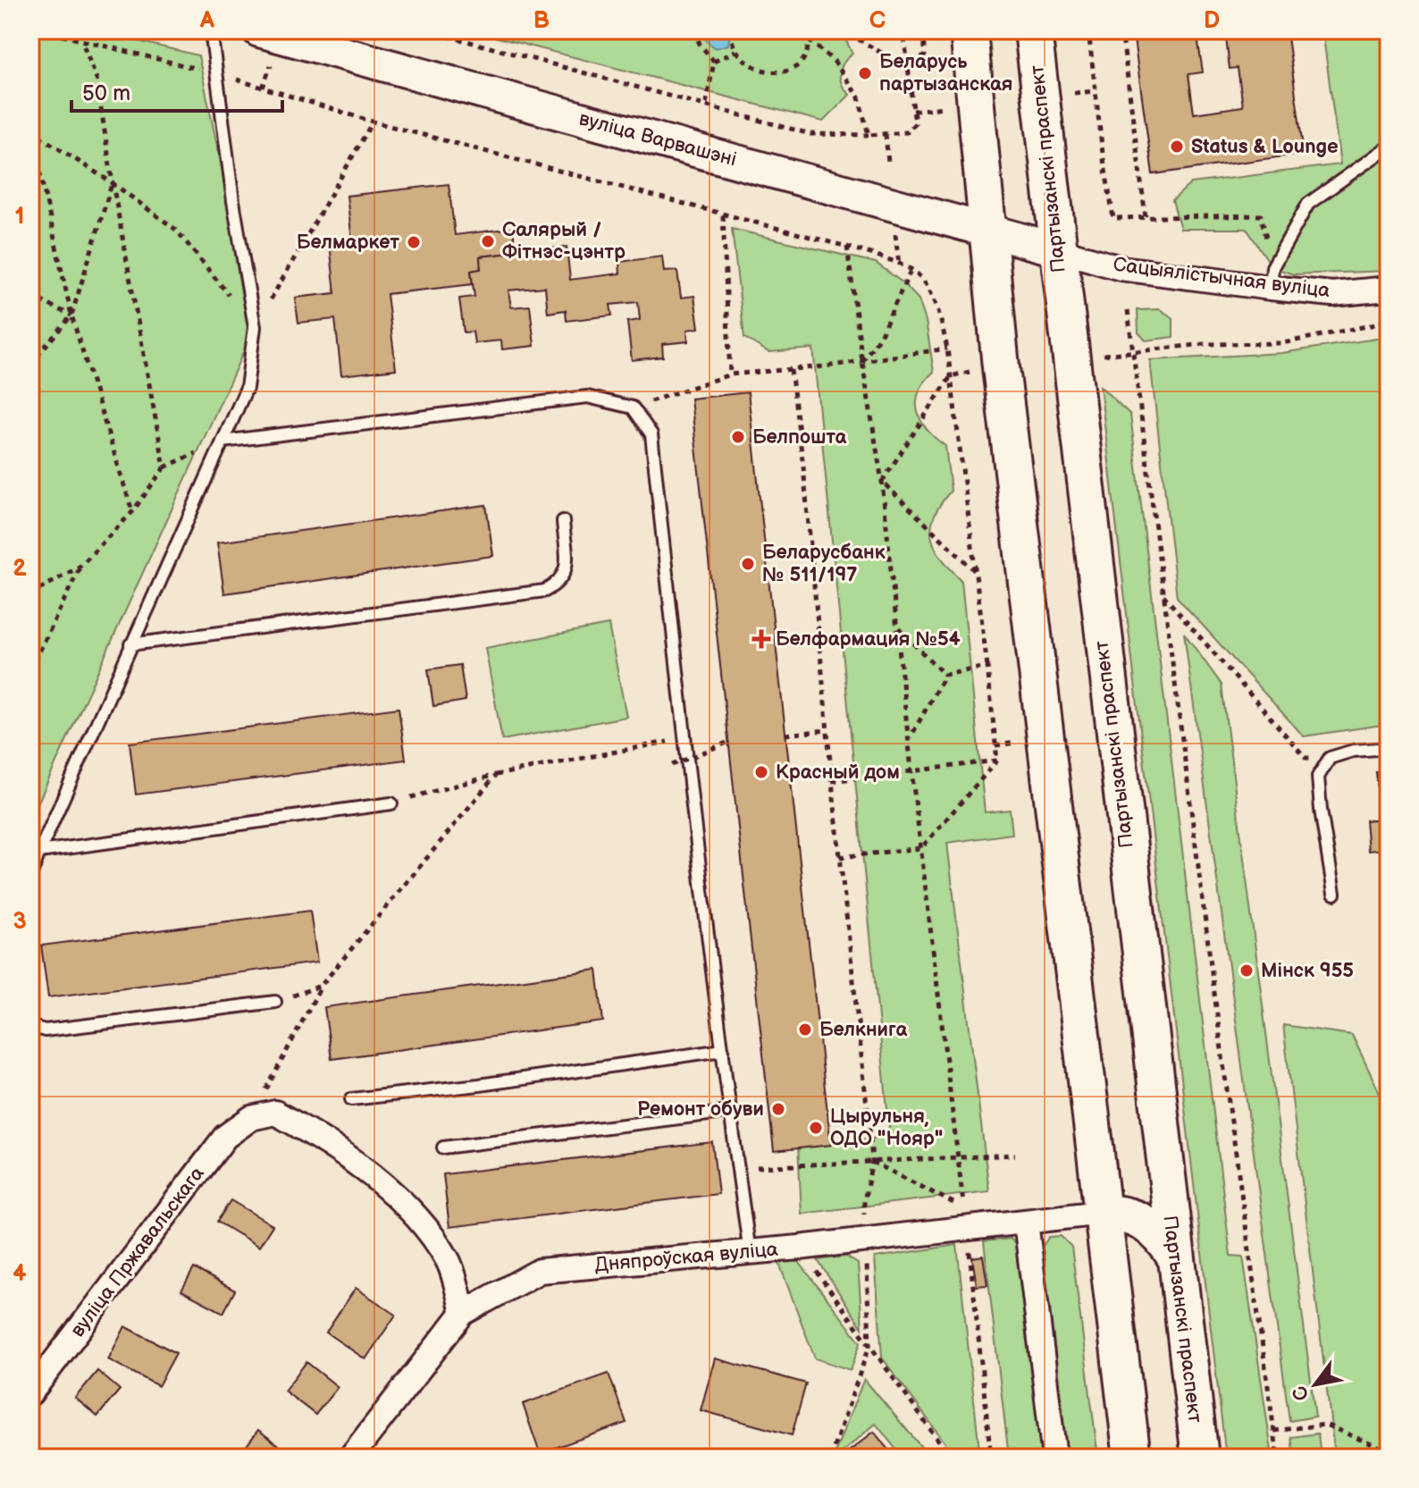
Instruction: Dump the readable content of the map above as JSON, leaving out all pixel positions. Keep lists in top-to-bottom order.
{
  "streets": {
    "main road": ["вуліца Варвашэні", "Партызанскі праспект"],
    "street": ["Сацыялістычная вуліца", "вуліца Пржавальскага", "Дняпроўская вуліца"]
  },
  "crossings": [
    ["вуліца Варвашэні", "Партызанскі праспект"],
    ["вуліца Варвашэні", "Сацыялістычная вуліца"],
    ["Партызанскі праспект", "Сацыялістычная вуліца"]
  ],
  "places": {
    "other": [
      "Беларусь партызанская",
      "Status & Lounge",
      "Салярый / Фітнэс-цэнтр",
      "Белмаркет",
      "Белпошта",
      "Беларусбанк № 511/197",
      "Красный дом",
      "Мінск 955",
      "Белкнига",
      "Ремонт обуви",
      "Цырульня, ОДО \"Нояр\""
    ],
    "health": ["Белфармация №54"]
  },
  "scale_bar": "50 m",
  "north": "bottom left",
  "grid": {
    "columns": [
      "A",
      "B",
      "C",
      "D"
    ],
    "rows": [
      "1",
      "2",
      "3",
      "4"
    ]
  }
}
